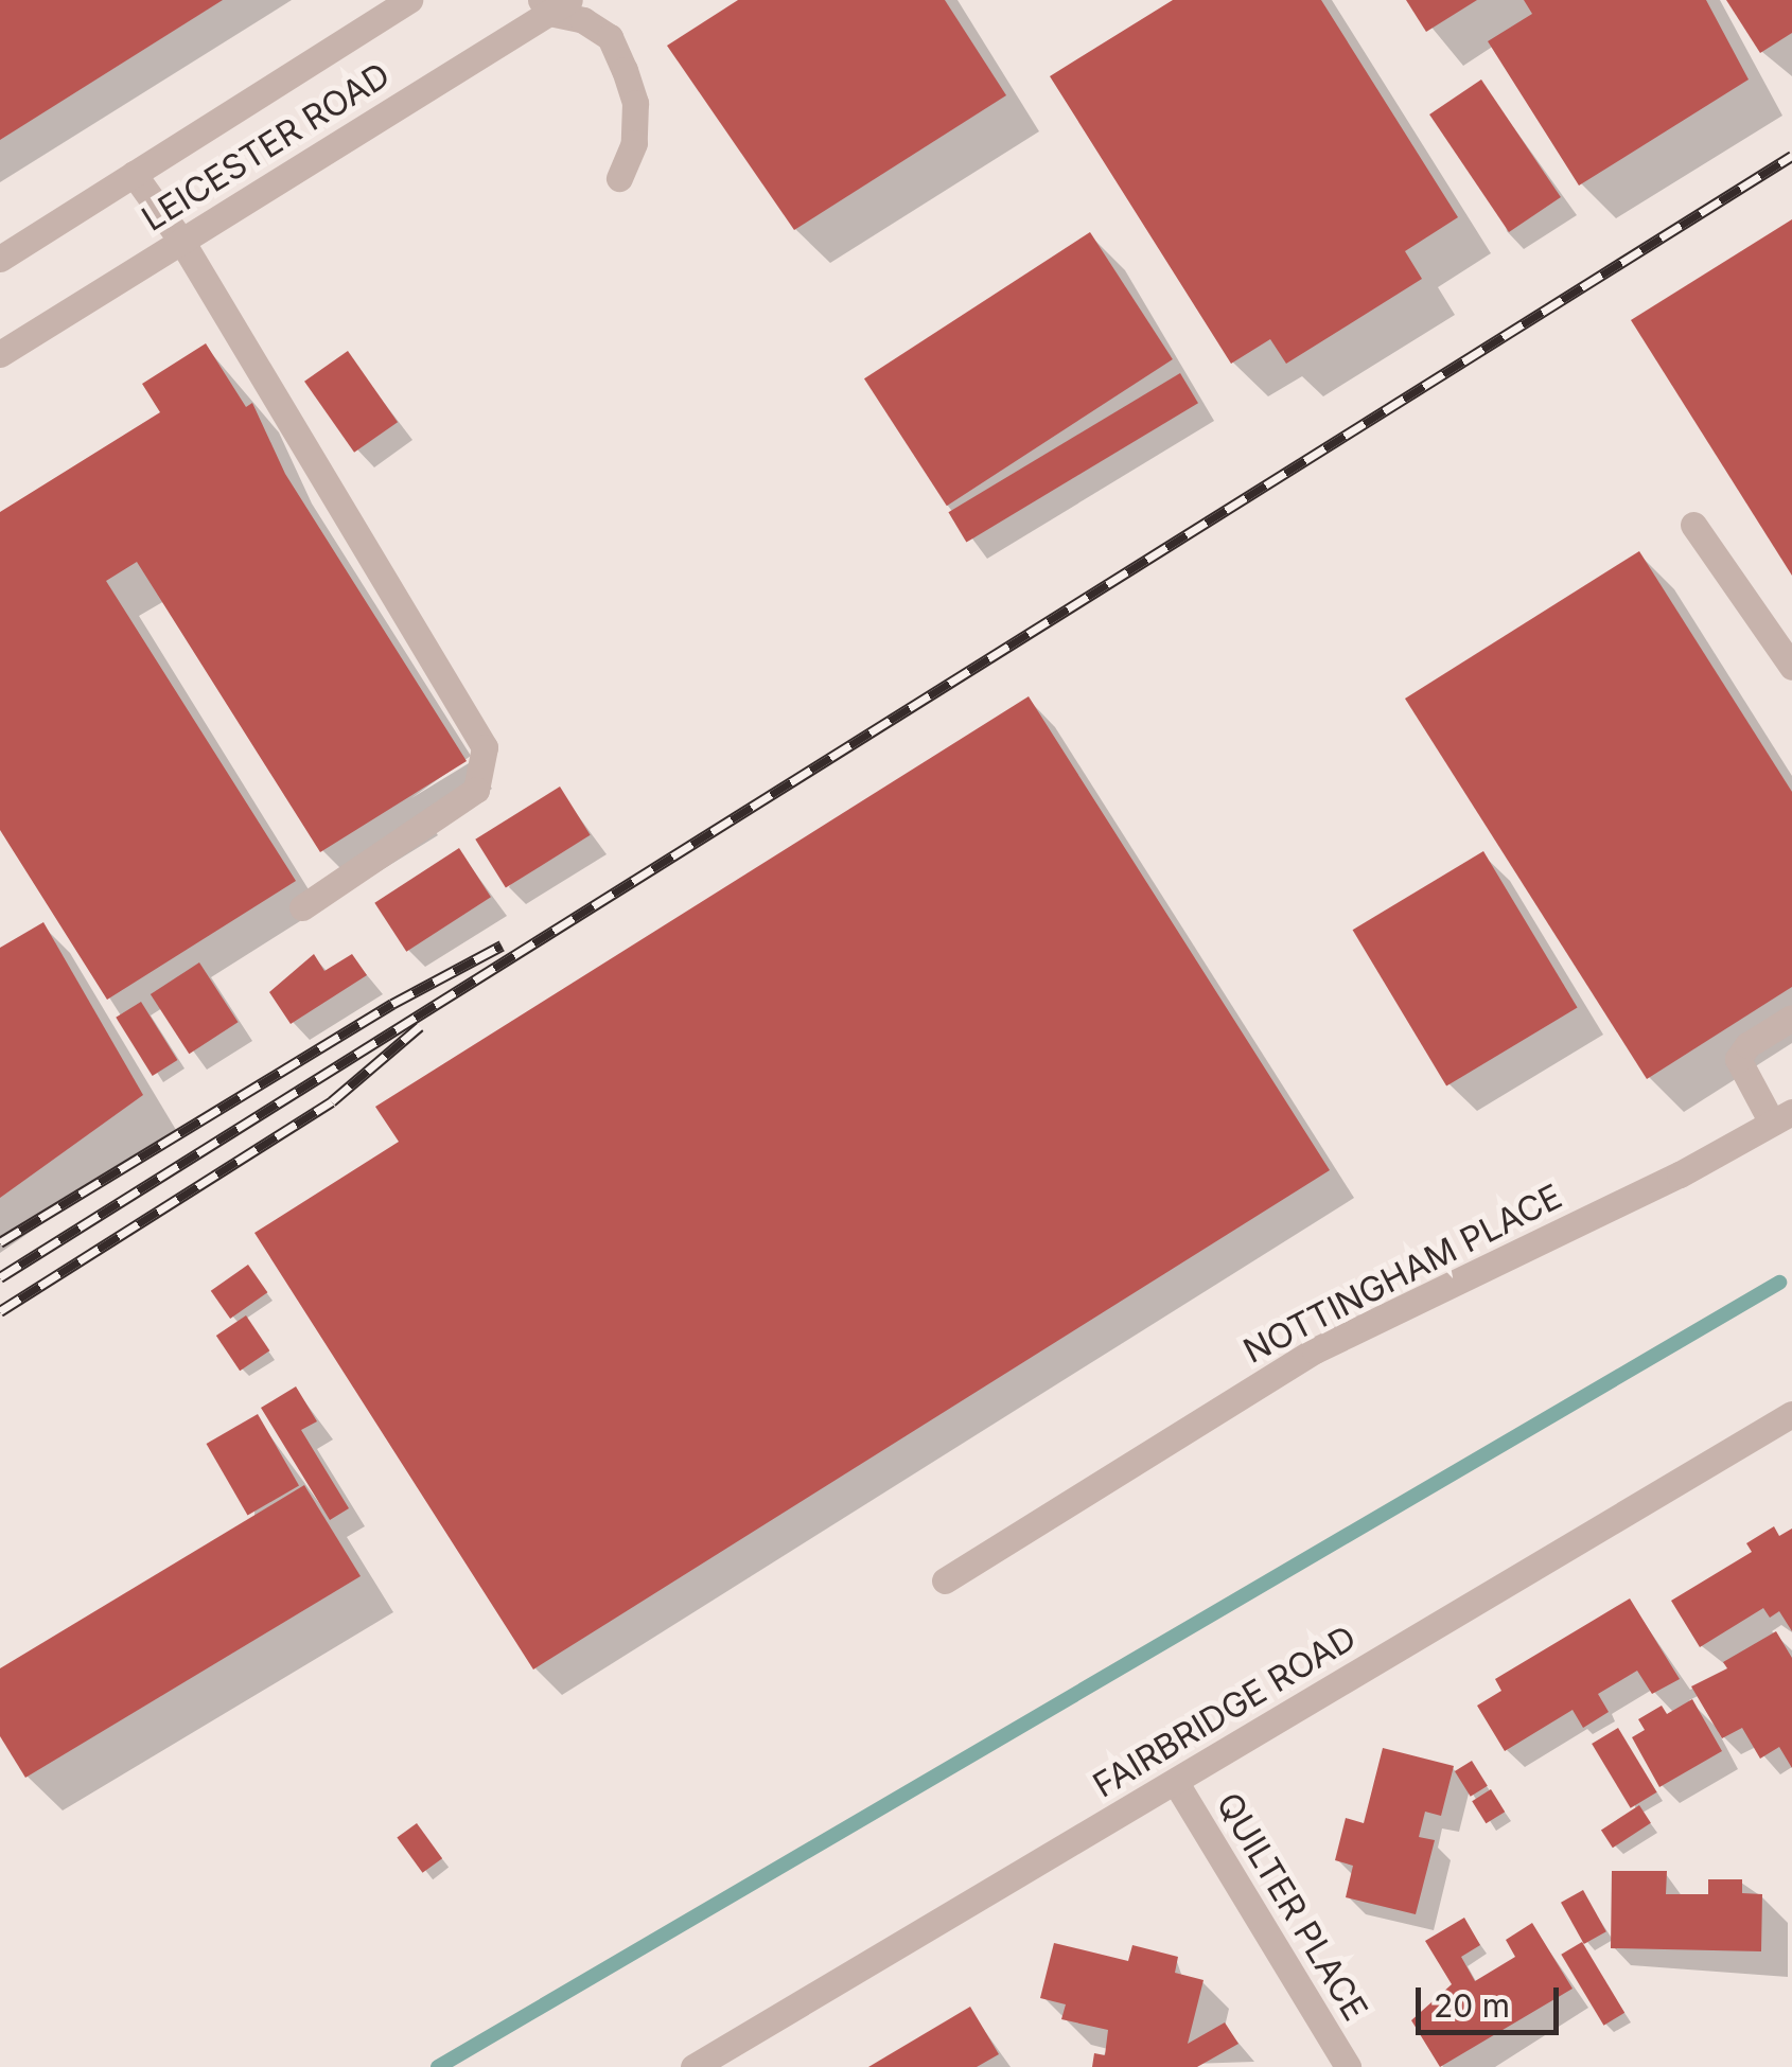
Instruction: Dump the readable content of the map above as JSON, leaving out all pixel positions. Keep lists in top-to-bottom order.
{
  "streets": {
    "street": [
      "LEICESTER ROAD",
      "NOTTINGHAM PLACE",
      "FAIRBRIDGE ROAD",
      "QUILTER PLACE"
    ]
  },
  "crossings": [
    ["FAIRBRIDGE ROAD", "QUILTER PLACE"]
  ],
  "scale_bar": "20 m"
}
